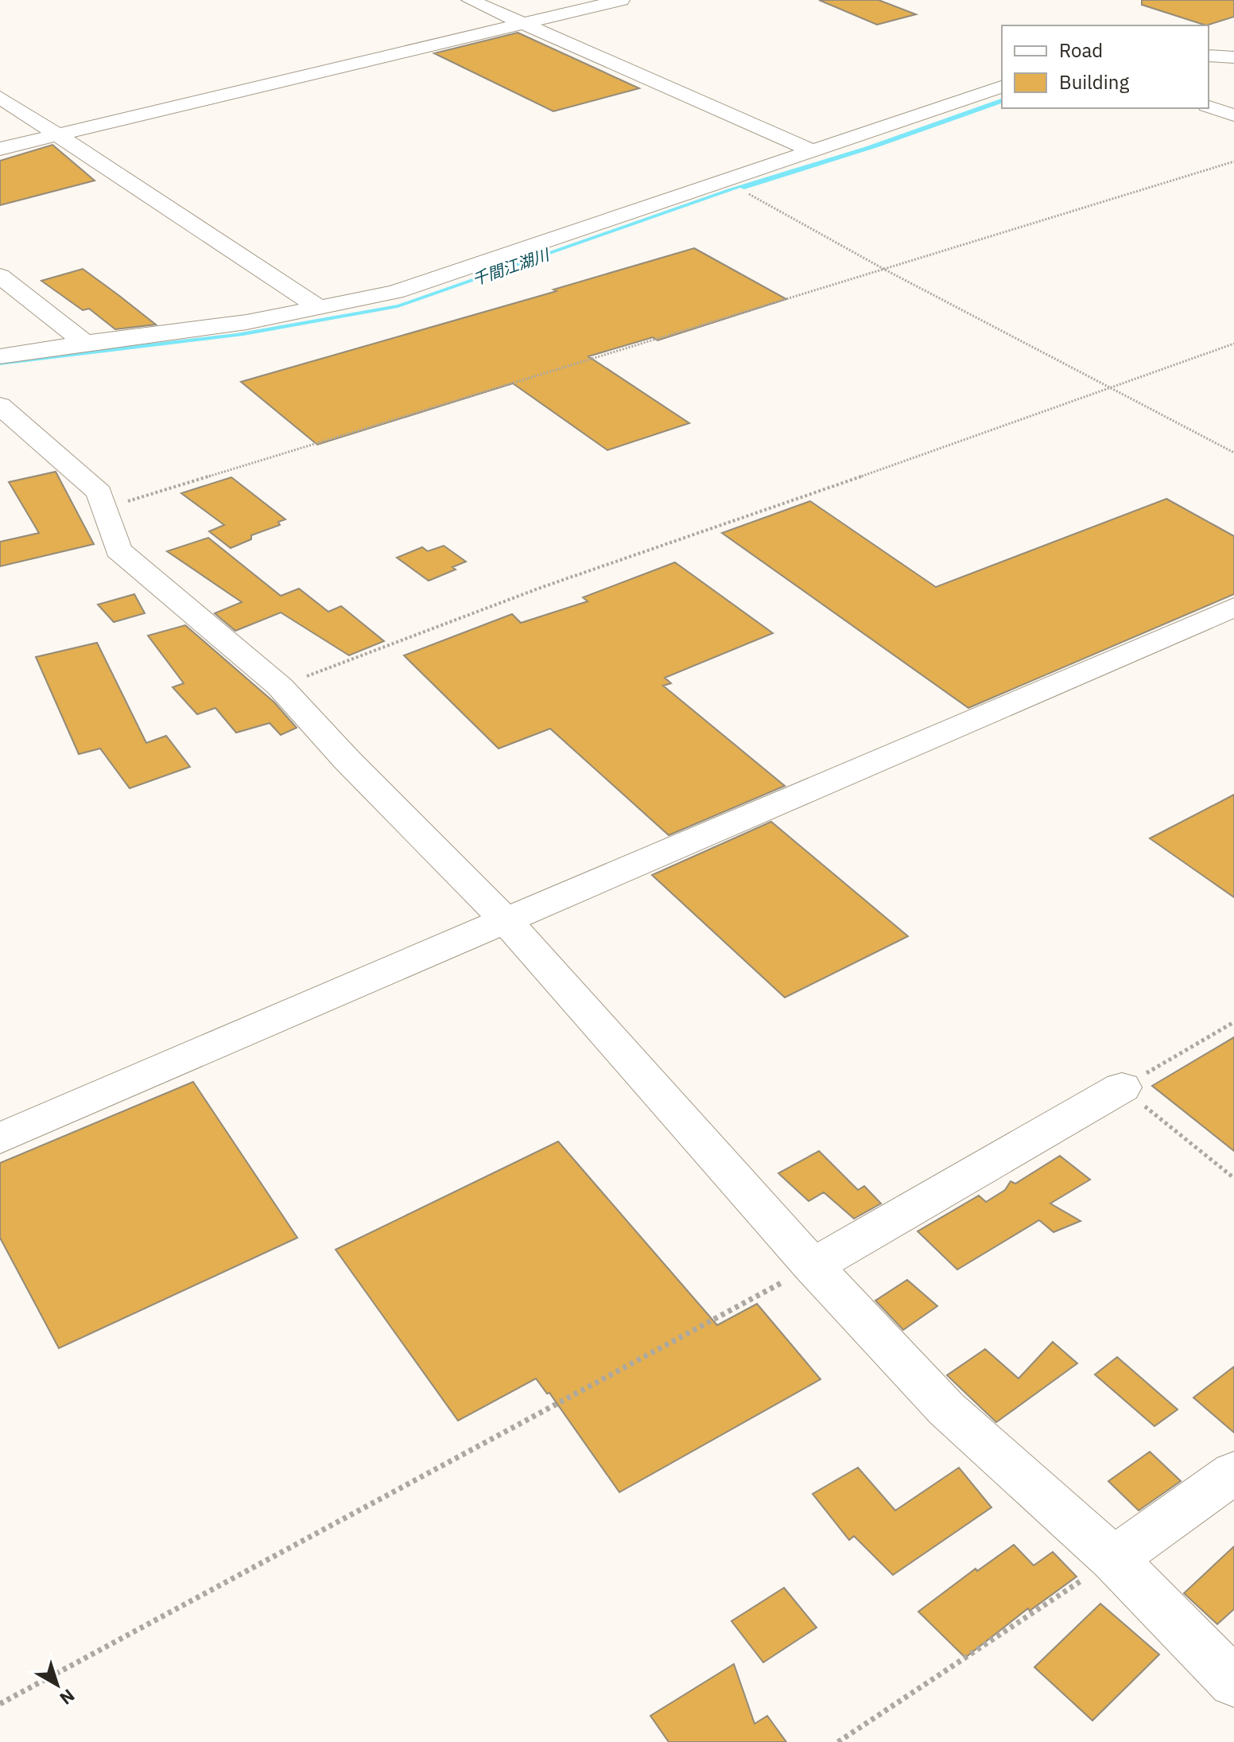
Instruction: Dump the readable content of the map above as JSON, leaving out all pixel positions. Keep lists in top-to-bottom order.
{
  "water": ["千間江湖川"],
  "legend": ["Road", "Building"],
  "north": "bottom right"
}
